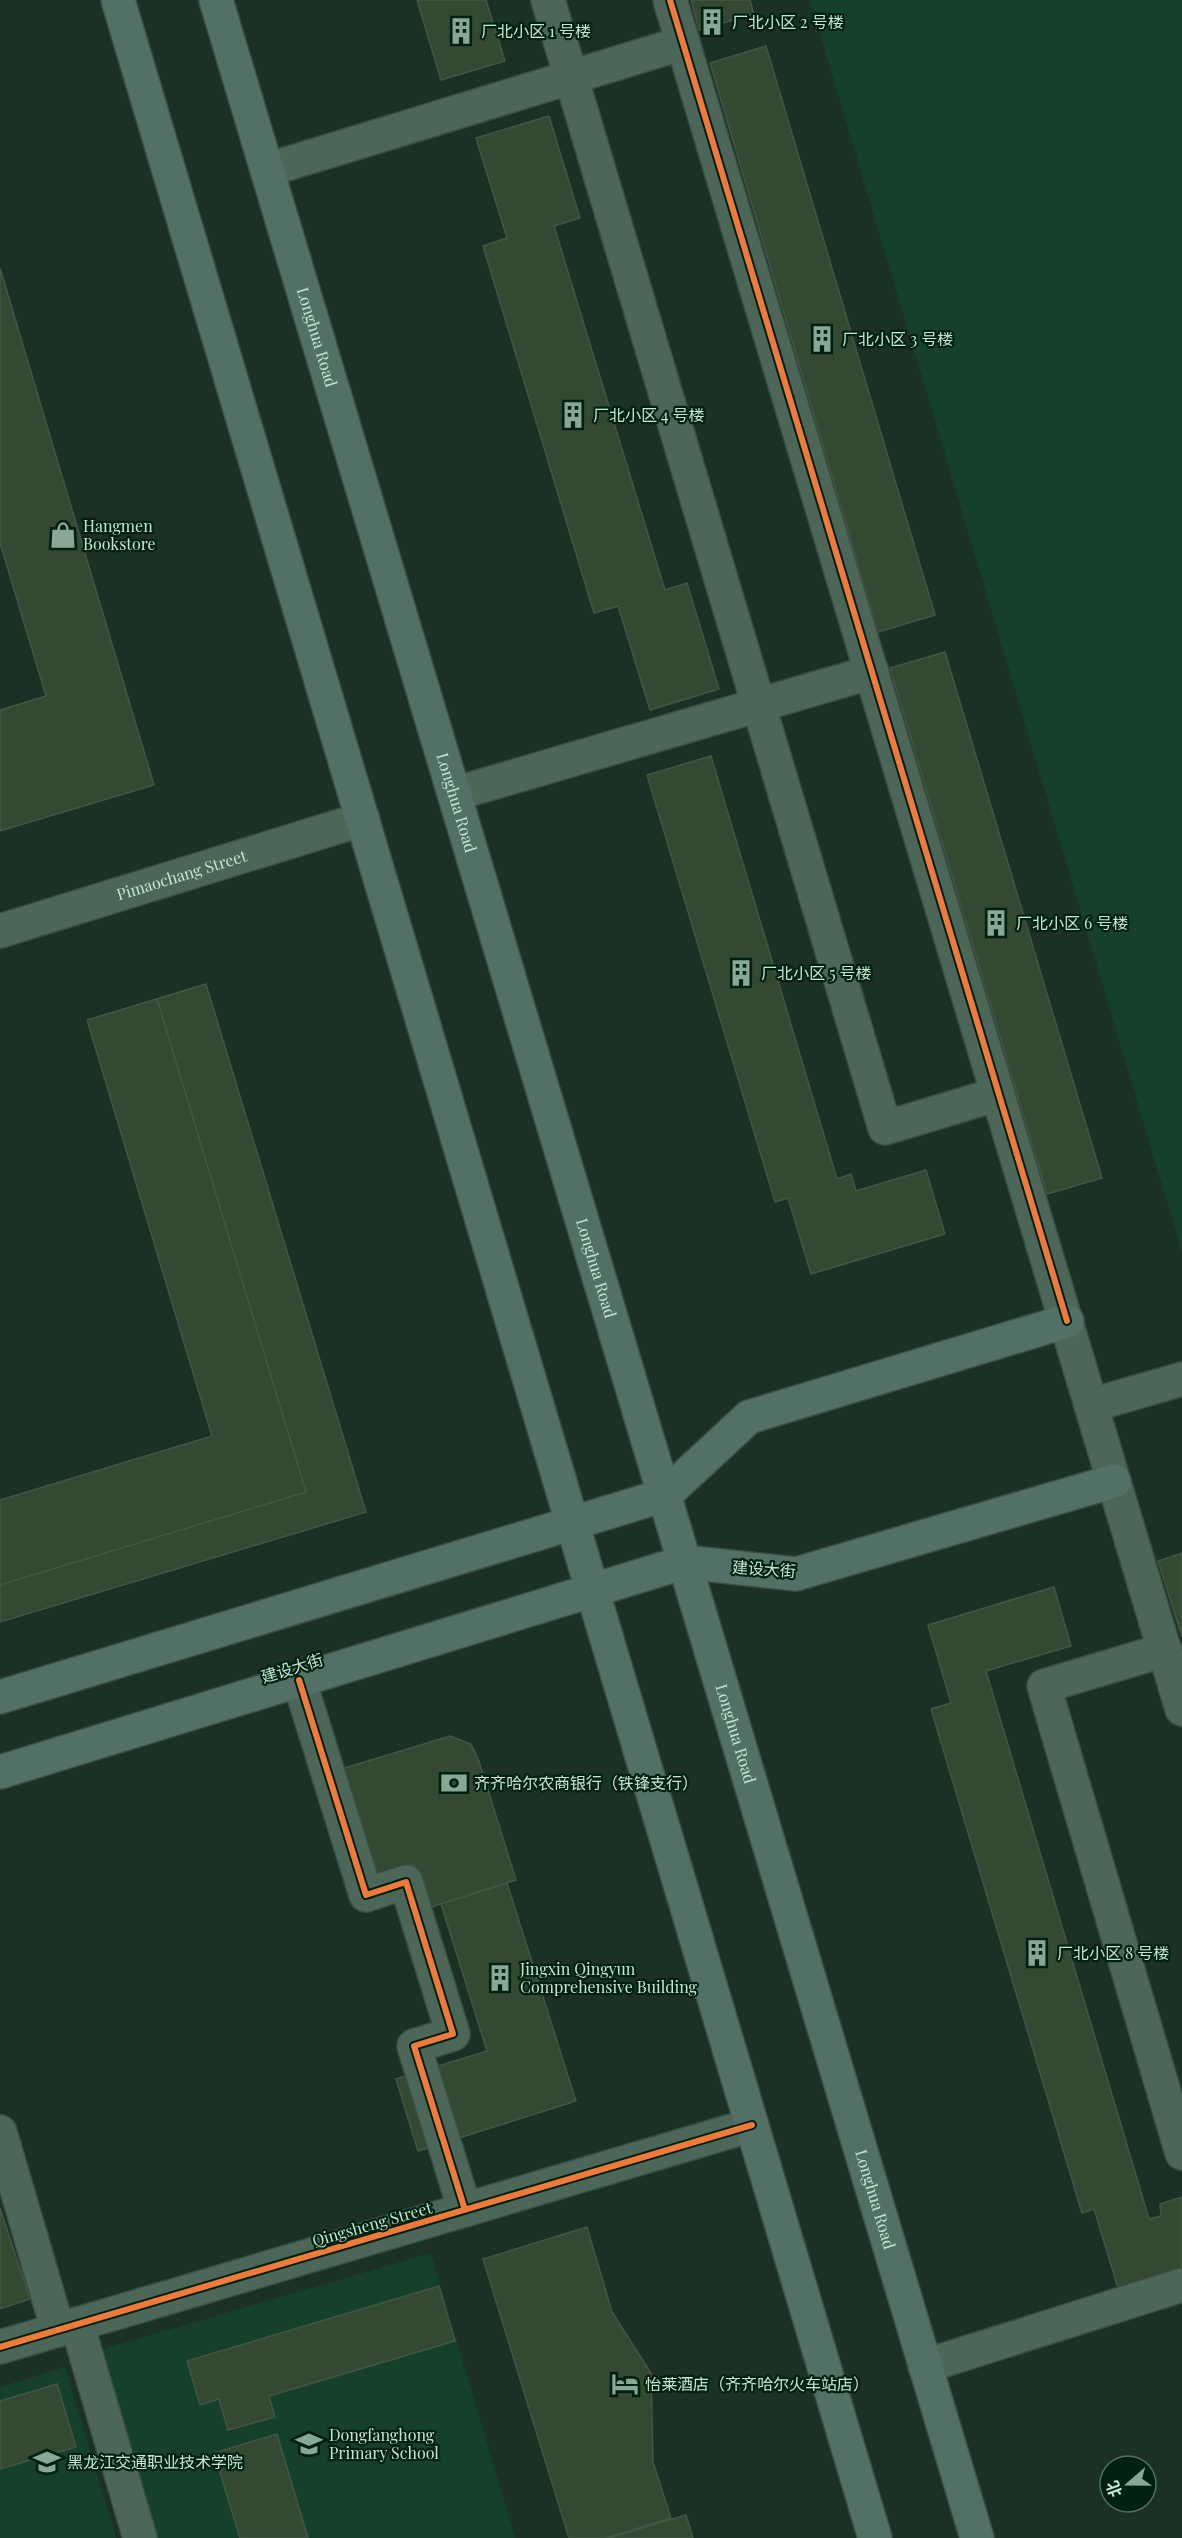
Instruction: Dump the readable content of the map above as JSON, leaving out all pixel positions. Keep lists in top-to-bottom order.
{
  "streets": {
    "main road": ["Longhua Road", "建设大街"],
    "street": ["Pimaochang Street", "Qingsheng Street"]
  },
  "crossings": [
    ["Longhua Road", "建设大街"]
  ],
  "places": {
    "building": [
      "厂北小区 2 号楼",
      "厂北小区 1 号楼",
      "厂北小区 3 号楼",
      "厂北小区 4 号楼",
      "厂北小区 6 号楼",
      "厂北小区 5 号楼",
      "厂北小区 8 号楼",
      "Jingxin Qingyun Comprehensive Building"
    ],
    "shop": ["Hangmen Bookstore"],
    "bank": ["齐齐哈尔农商银行（铁锋支行）"],
    "hotel": ["怡莱酒店（齐齐哈尔火车站店）"],
    "school or university": ["Dongfanghong Primary School", "黑龙江交通职业技术学院"]
  },
  "north": "left"
}
